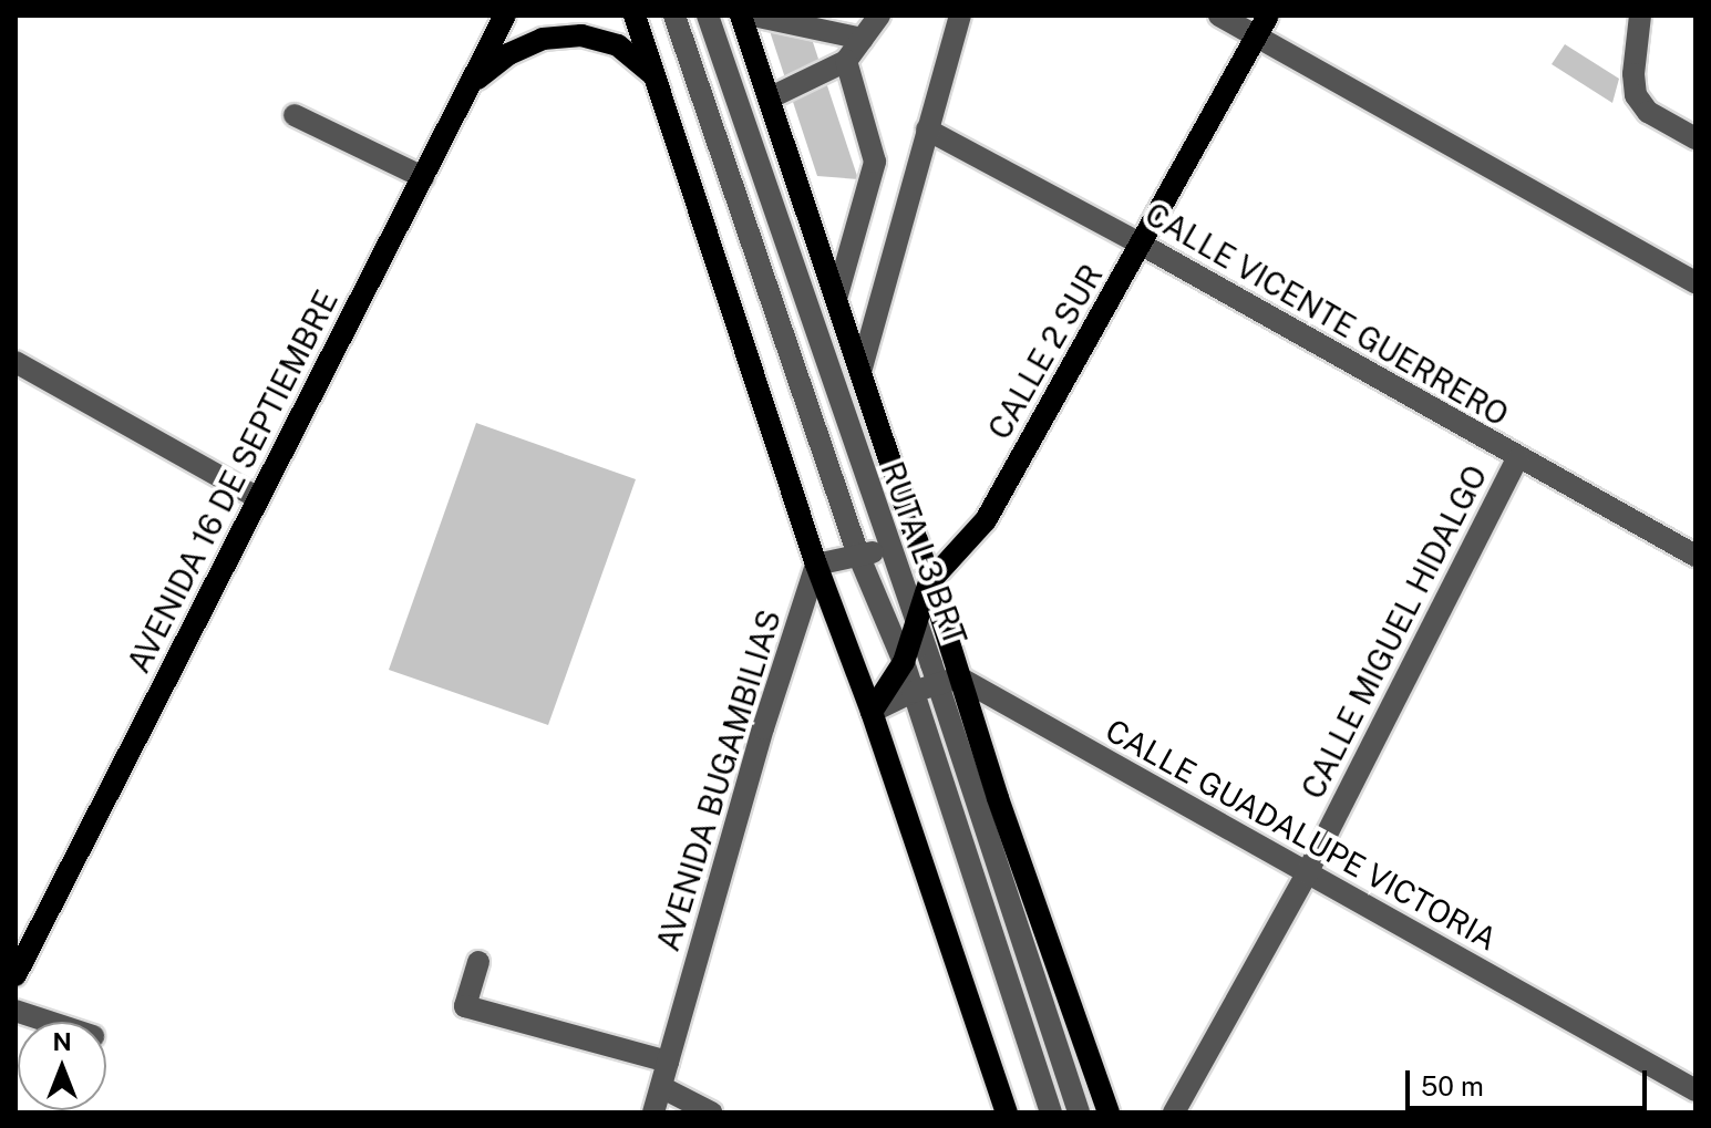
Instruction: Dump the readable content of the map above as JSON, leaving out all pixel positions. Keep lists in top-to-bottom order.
{
  "streets": {
    "main road": ["CALLE 2 SUR", "AVENIDA 16 DE SEPTIEMBRE"],
    "street": [
      "CALLE VICENTE GUERRERO",
      "RUTA L3 BRT",
      "CALLE MIGUEL HIDALGO",
      "AVENIDA BUGAMBILIAS",
      "CALLE GUADALUPE VICTORIA"
    ]
  },
  "crossings": [
    ["CALLE VICENTE GUERRERO", "CALLE 2 SUR"],
    ["CALLE VICENTE GUERRERO", "CALLE MIGUEL HIDALGO"],
    ["CALLE 2 SUR", "RUTA L3 BRT"],
    ["RUTA L3 BRT", "CALLE GUADALUPE VICTORIA"],
    ["CALLE MIGUEL HIDALGO", "CALLE GUADALUPE VICTORIA"]
  ],
  "scale_bar": "50 m",
  "north": "top"
}
